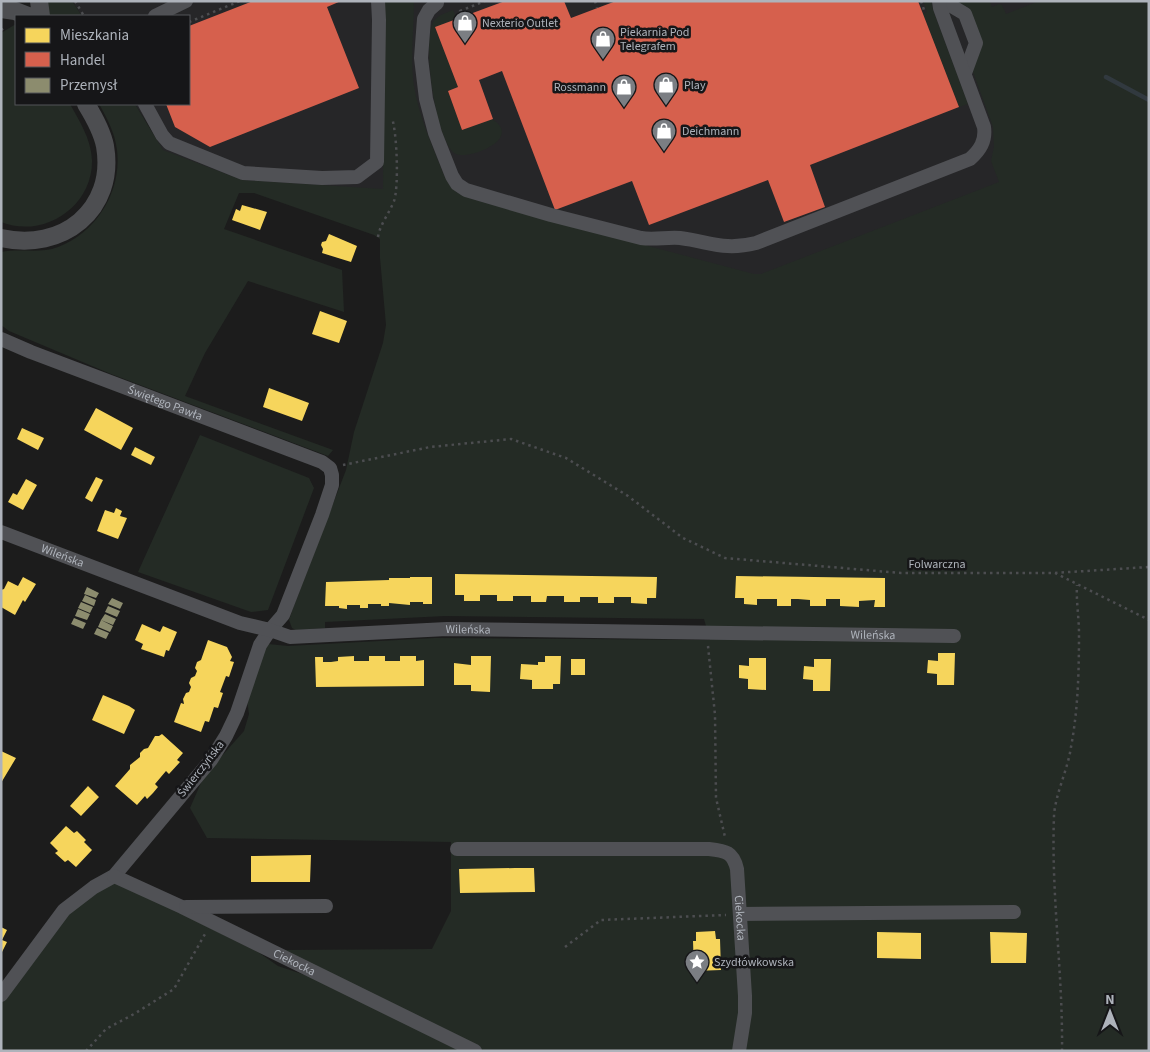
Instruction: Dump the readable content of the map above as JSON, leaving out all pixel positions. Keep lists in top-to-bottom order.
{
  "streets": {
    "street": [
      "Świętego Pawła",
      "Wileńska",
      "Świerczyńska",
      "Ciekocka"
    ],
    "path": ["Folwarczna"]
  },
  "crossings": [
    ["Świętego Pawła", "Folwarczna"],
    ["Świętego Pawła", "Świerczyńska"],
    ["Wileńska", "Świerczyńska"],
    ["Folwarczna", "Świerczyńska"],
    ["Świerczyńska", "Ciekocka"]
  ],
  "places": {
    "shop": [
      "Nexterio Outlet",
      "Piekarnia Pod Telegrafem",
      "Play",
      "Rossmann",
      "Deichmann"
    ],
    "place": ["Szydłówkowska"]
  },
  "legend": ["Mieszkania", "Handel", "Przemysł"],
  "north": "top"
}
